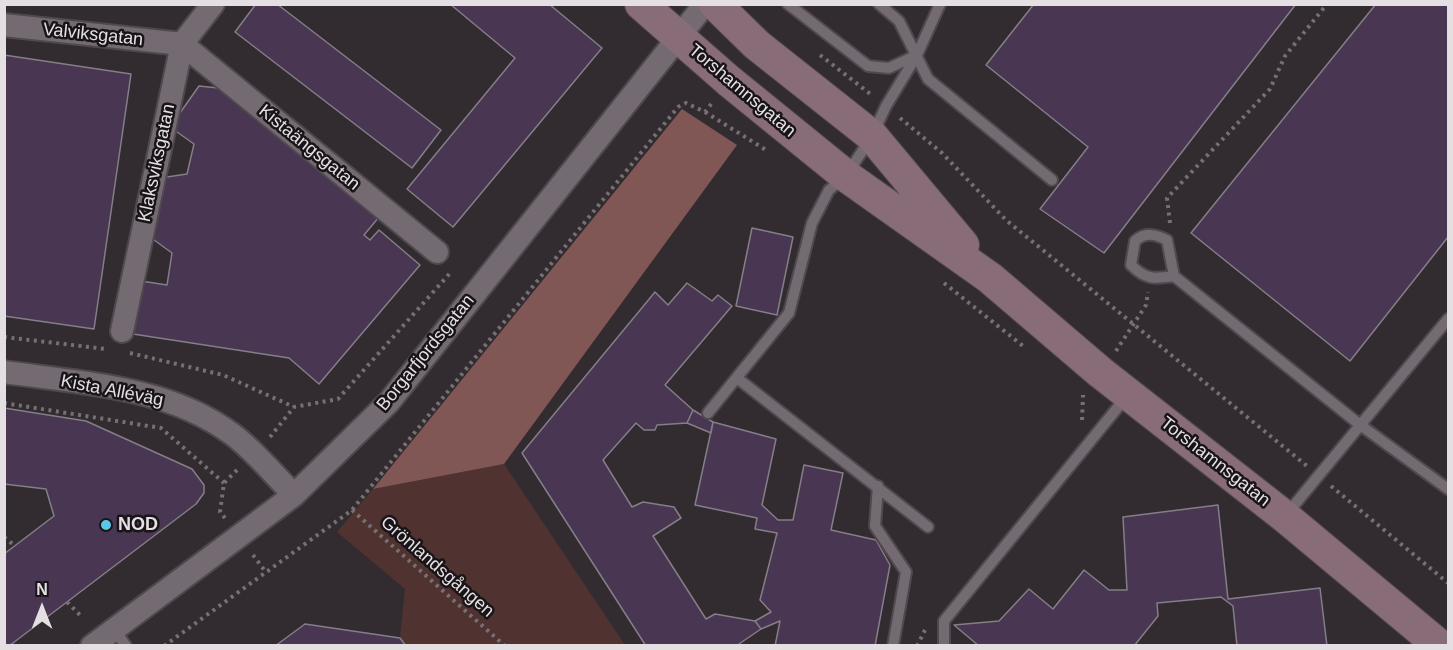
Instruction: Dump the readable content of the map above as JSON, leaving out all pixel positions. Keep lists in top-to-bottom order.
{
  "streets": {
    "street": [
      "Valviksgatan",
      "Torshamnsgatan",
      "Kistaängsgatan",
      "Klaksviksgatan",
      "Borgarfjordsgatan",
      "Kista Alléväg"
    ],
    "path": ["Grönlandsgången"]
  },
  "crossings": [
    ["Valviksgatan", "Kistaängsgatan"],
    ["Valviksgatan", "Klaksviksgatan"],
    ["Torshamnsgatan", "Borgarfjordsgatan"],
    ["Kistaängsgatan", "Klaksviksgatan"],
    ["Borgarfjordsgatan", "Kista Alléväg"]
  ],
  "places": ["NOD"],
  "north": "top"
}
